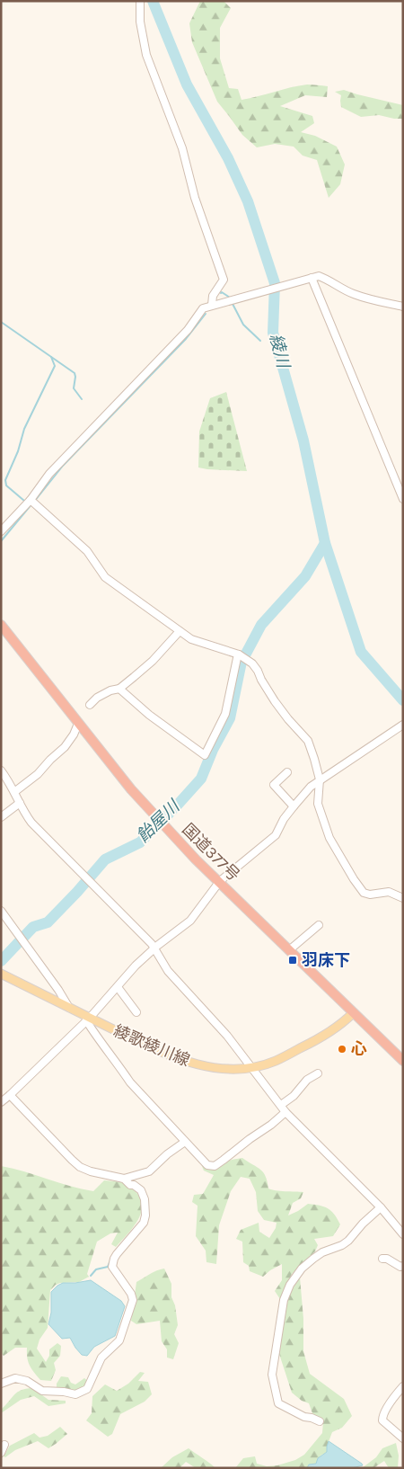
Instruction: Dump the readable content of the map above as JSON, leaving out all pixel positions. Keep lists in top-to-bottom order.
{
  "streets": {
    "highway": ["国道377号"],
    "main road": ["綾歌綾川線"]
  },
  "crossings": [
    ["国道377号", "綾歌綾川線"]
  ],
  "water": ["綾川", "飴屋川"],
  "places": {
    "transit": ["羽床下"],
    "other": ["心"]
  }
}
